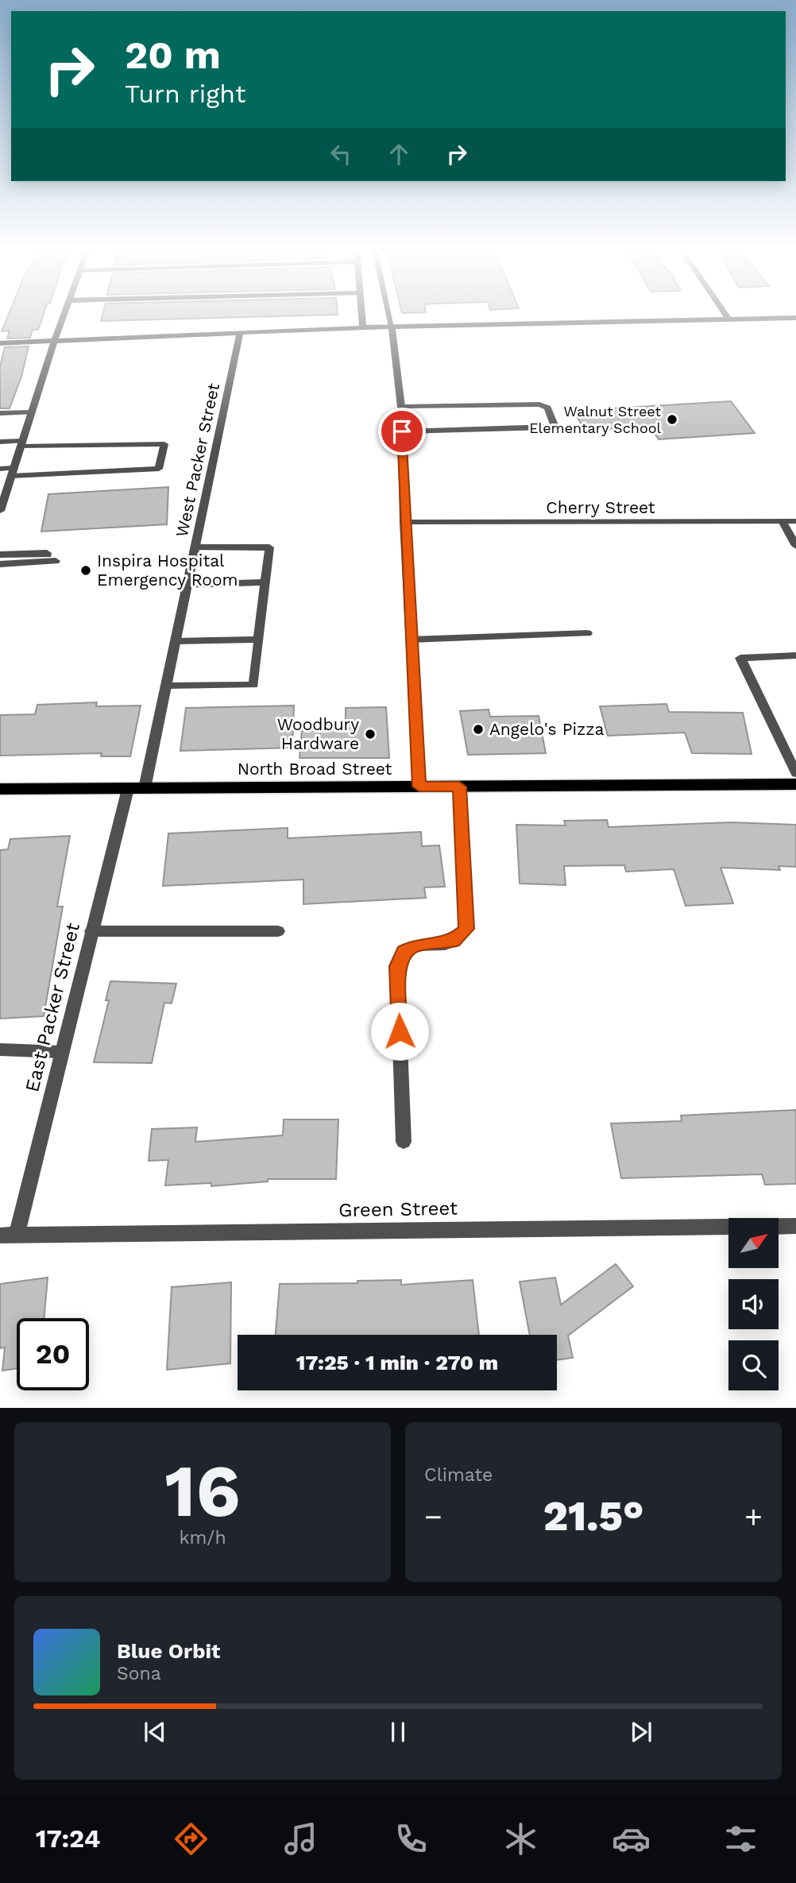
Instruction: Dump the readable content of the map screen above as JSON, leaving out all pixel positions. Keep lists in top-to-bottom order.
{
  "streets": {
    "main road": ["North Broad Street"],
    "street": [
      "West Packer Street",
      "Cherry Street",
      "East Packer Street",
      "Green Street"
    ]
  },
  "crossings": [
    ["West Packer Street", "North Broad Street"],
    ["North Broad Street", "East Packer Street"],
    ["East Packer Street", "Green Street"]
  ],
  "places": [
    "Walnut Street Elementary School",
    "Inspira Hospital Emergency Room",
    "Angelo's Pizza",
    "Woodbury Hardware"
  ],
  "north": "top right",
  "page": {
    "turn": ["20 m", "Turn right"],
    "limit": "20",
    "trip": "17:25 · 1 min · 270 m",
    "tile": [
      ["16", "km/h"],
      "Climate"
    ],
    "heat": ["−", "21.5°", "+"],
    "song": ["Blue Orbit", "Sona"],
    "tabs": "17:24"
  }
}
